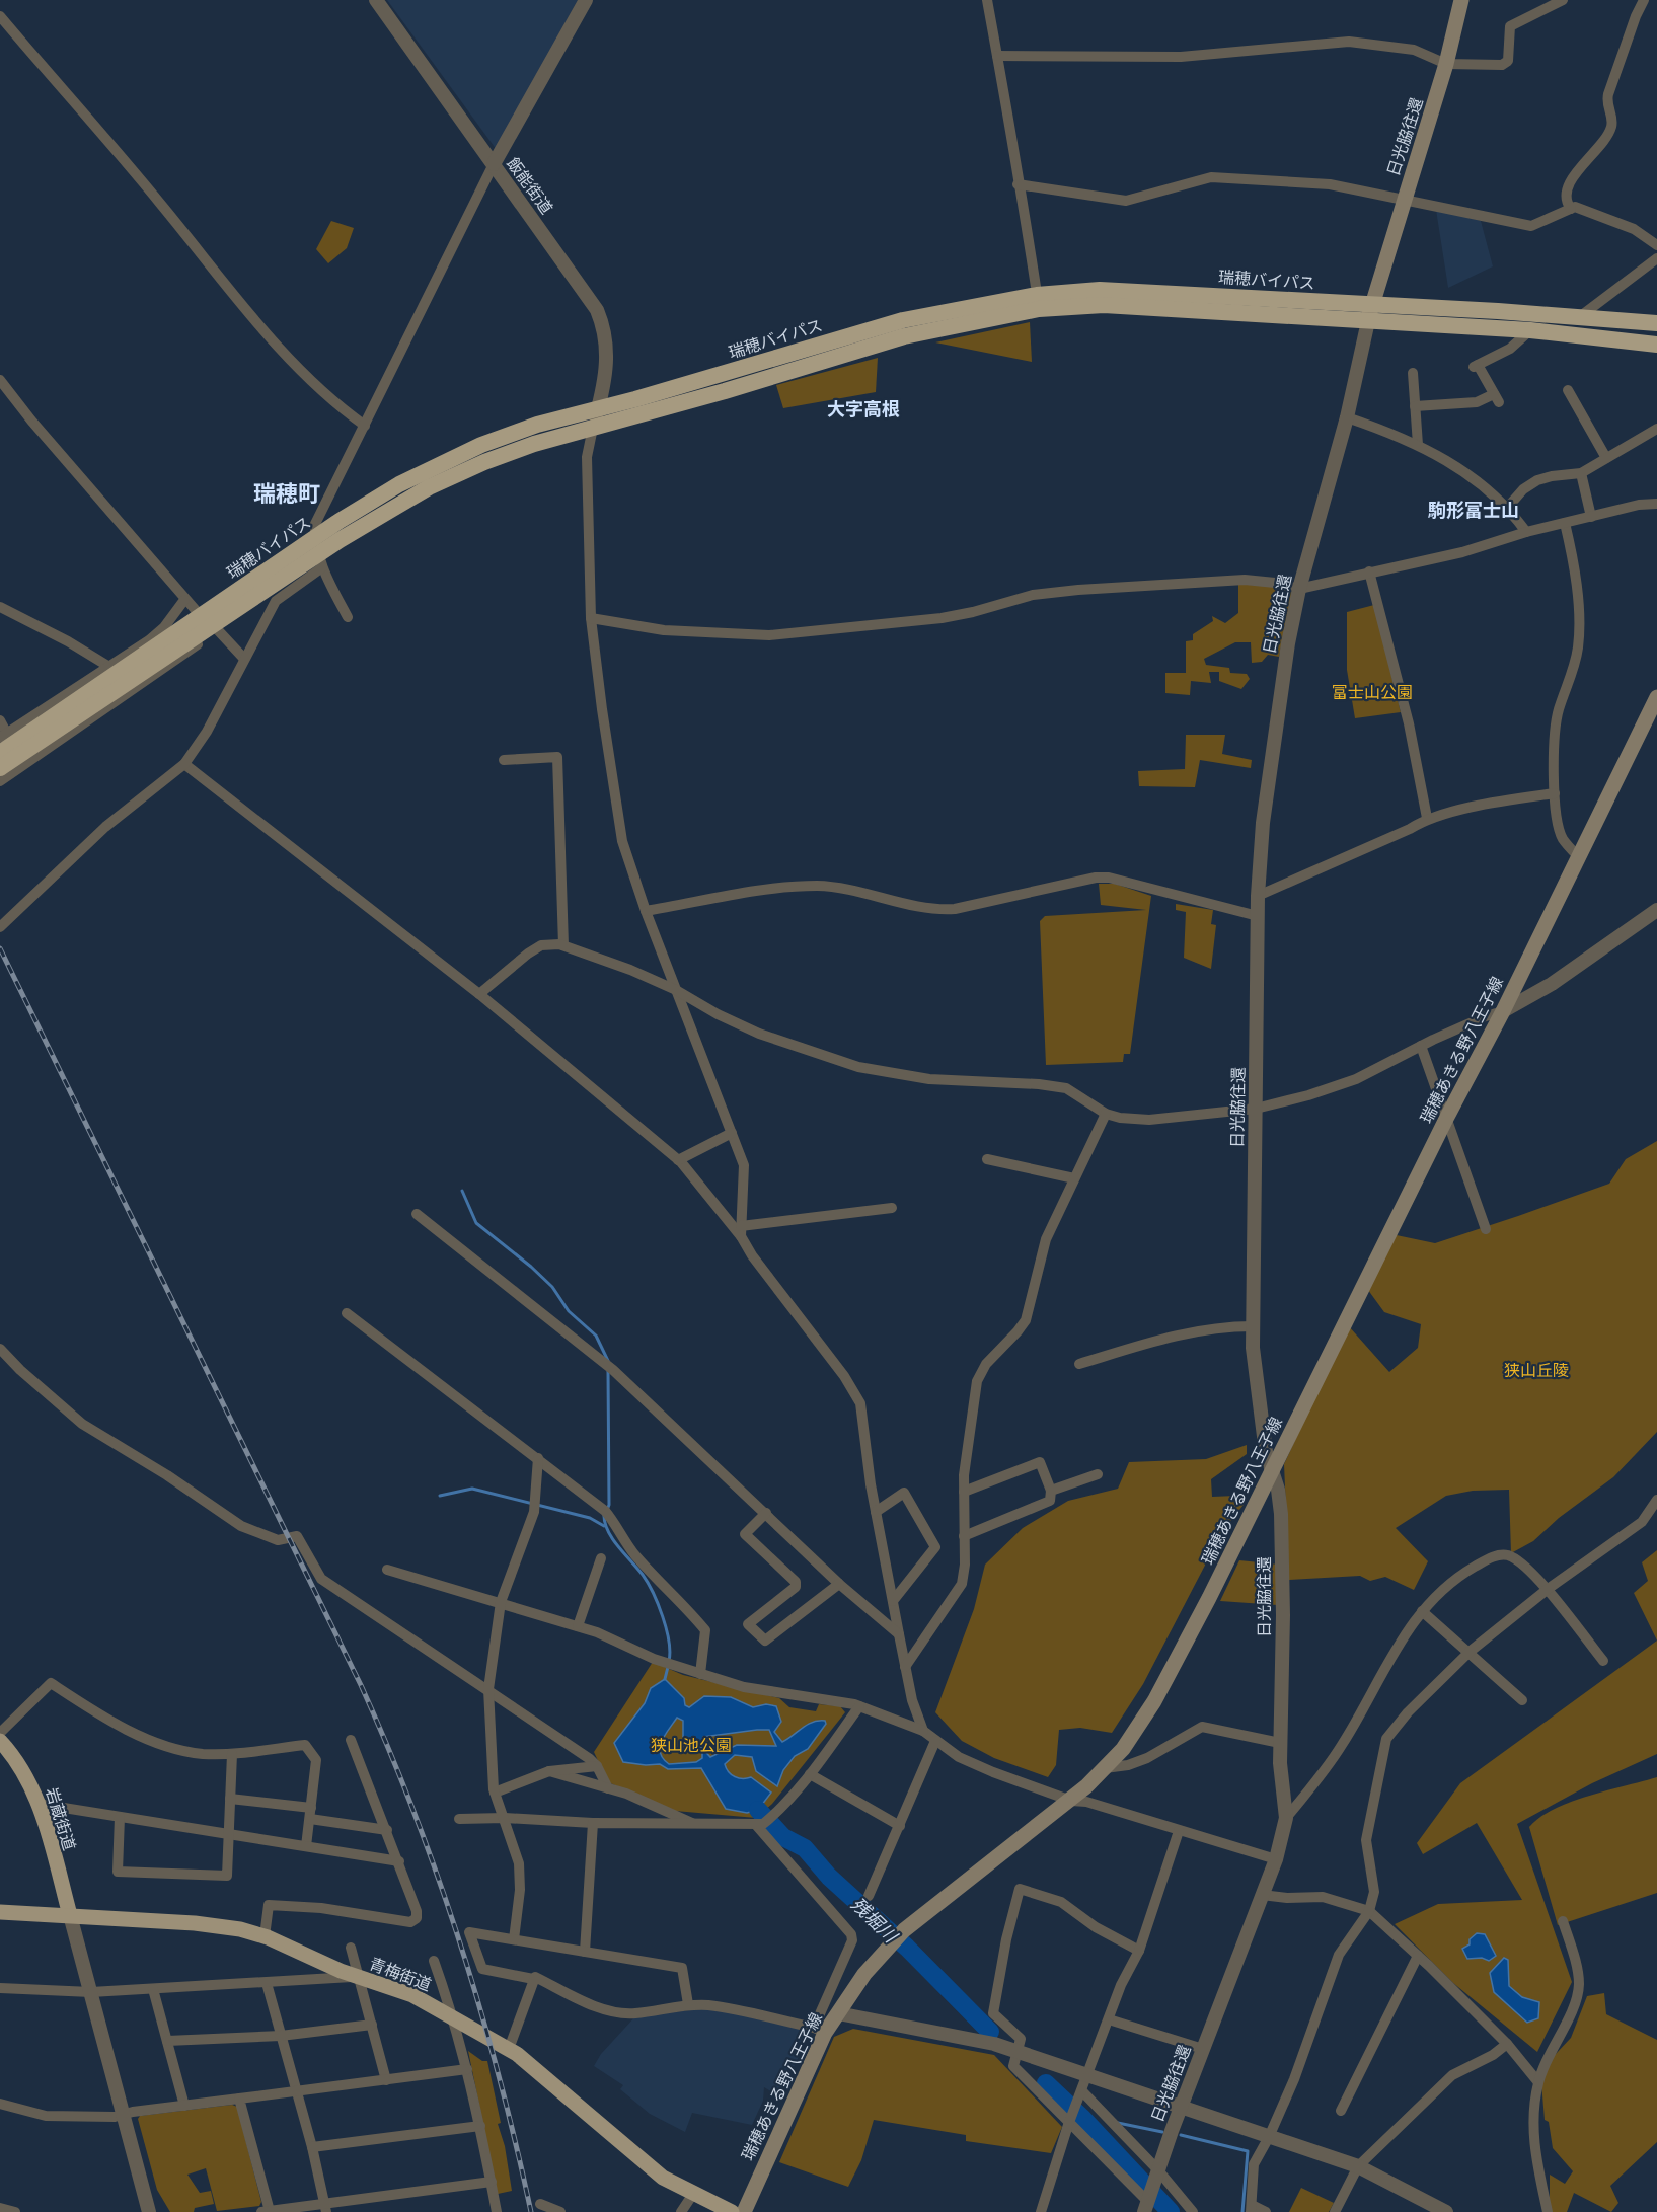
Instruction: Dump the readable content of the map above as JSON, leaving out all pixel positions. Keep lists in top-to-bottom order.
{
  "streets": {
    "highway": ["瑞穂バイパス"],
    "main road": [
      "日光脇往還",
      "瑞穂あきる野八王子線",
      "岩蔵街道",
      "青梅街道"
    ],
    "street": ["飯能街道"]
  },
  "crossings": [
    ["日光脇往還", "瑞穂バイパス"],
    ["日光脇往還", "瑞穂あきる野八王子線"],
    ["飯能街道", "瑞穂バイパス"],
    ["岩蔵街道", "青梅街道"]
  ],
  "districts": ["大字高根", "瑞穂町", "駒形富士山"],
  "water": ["残堀川"],
  "parks": ["富士山公園", "狭山丘陵", "狭山池公園"]
}
